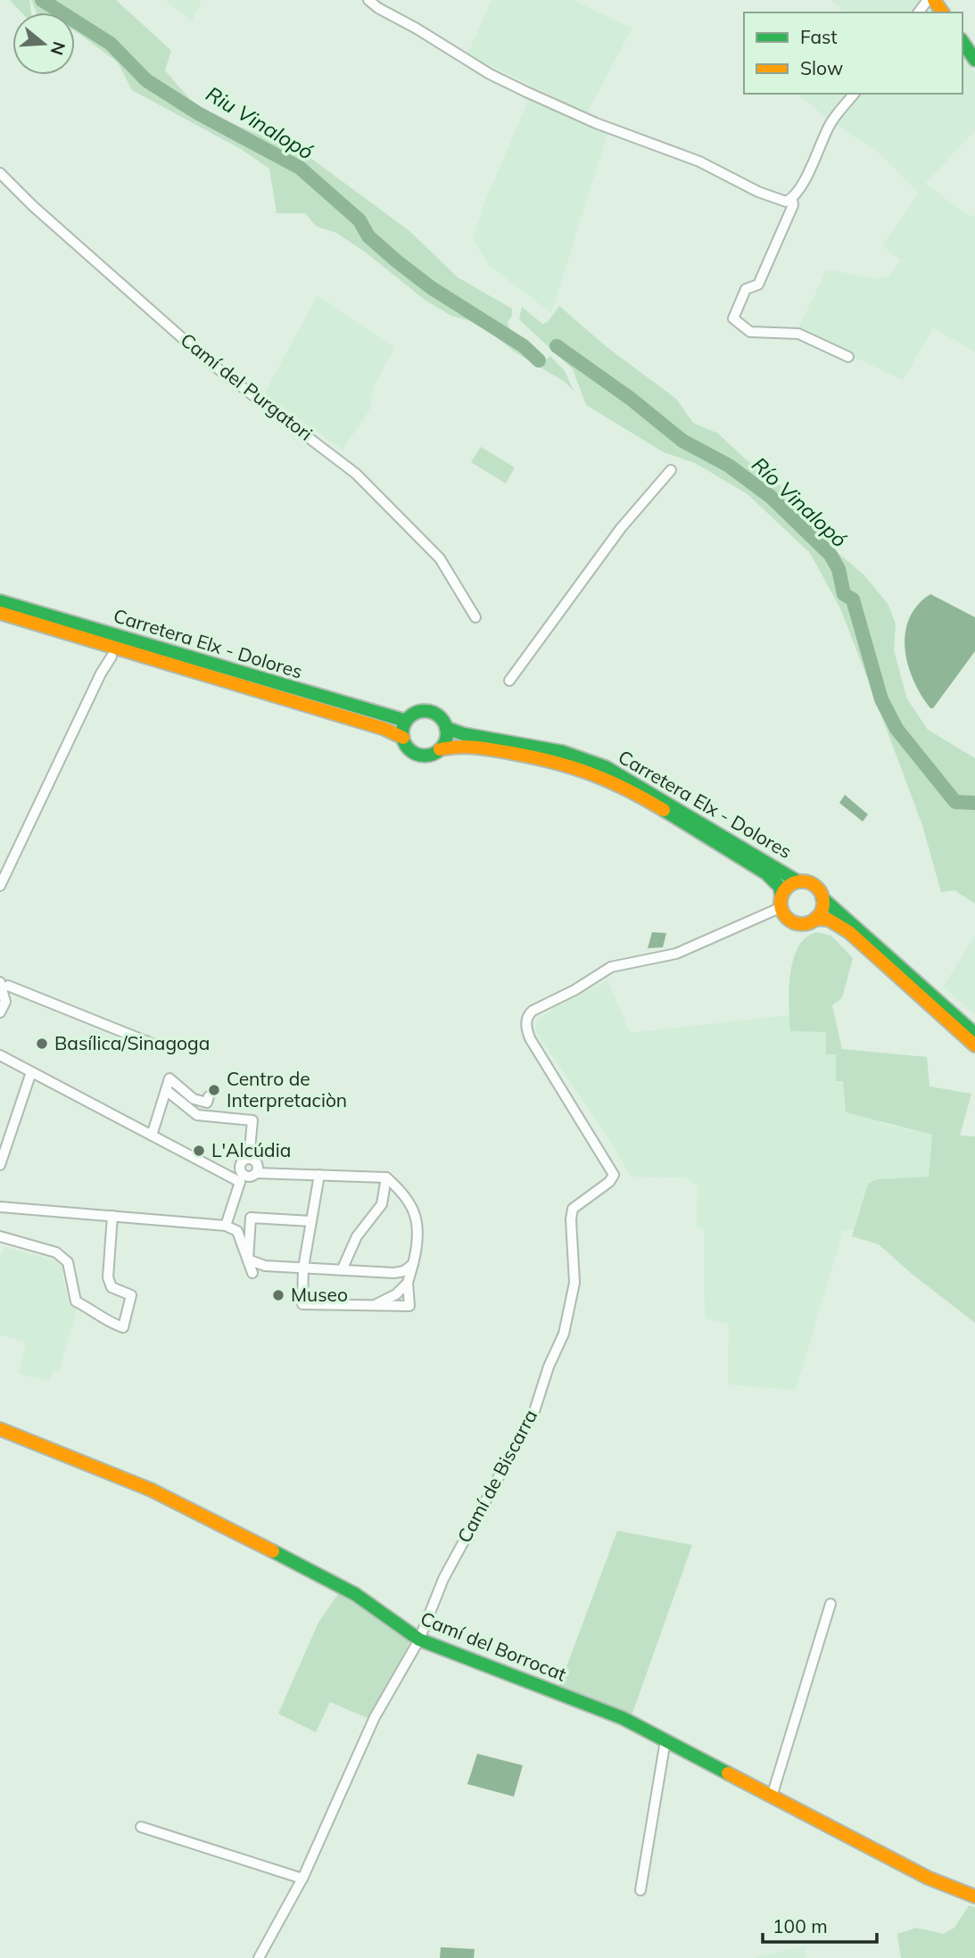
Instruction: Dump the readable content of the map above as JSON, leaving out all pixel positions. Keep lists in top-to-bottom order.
{
  "streets": {
    "main road": ["Carretera Elx - Dolores", "Camí del Borrocat"],
    "street": ["Camí del Purgatori", "Camí de Biscarra"]
  },
  "crossings": [
    ["Carretera Elx - Dolores", "Camí de Biscarra"],
    ["Camí de Biscarra", "Camí del Borrocat"]
  ],
  "water": ["Riu Vinalopó", "Río Vinalopó"],
  "places": [
    "Basílica/Sinagoga",
    "Centro de Interpretaciòn",
    "L'Alcúdia",
    "Museo"
  ],
  "legend": ["Fast", "Slow"],
  "scale_bar": "100 m",
  "north": "right"
}
